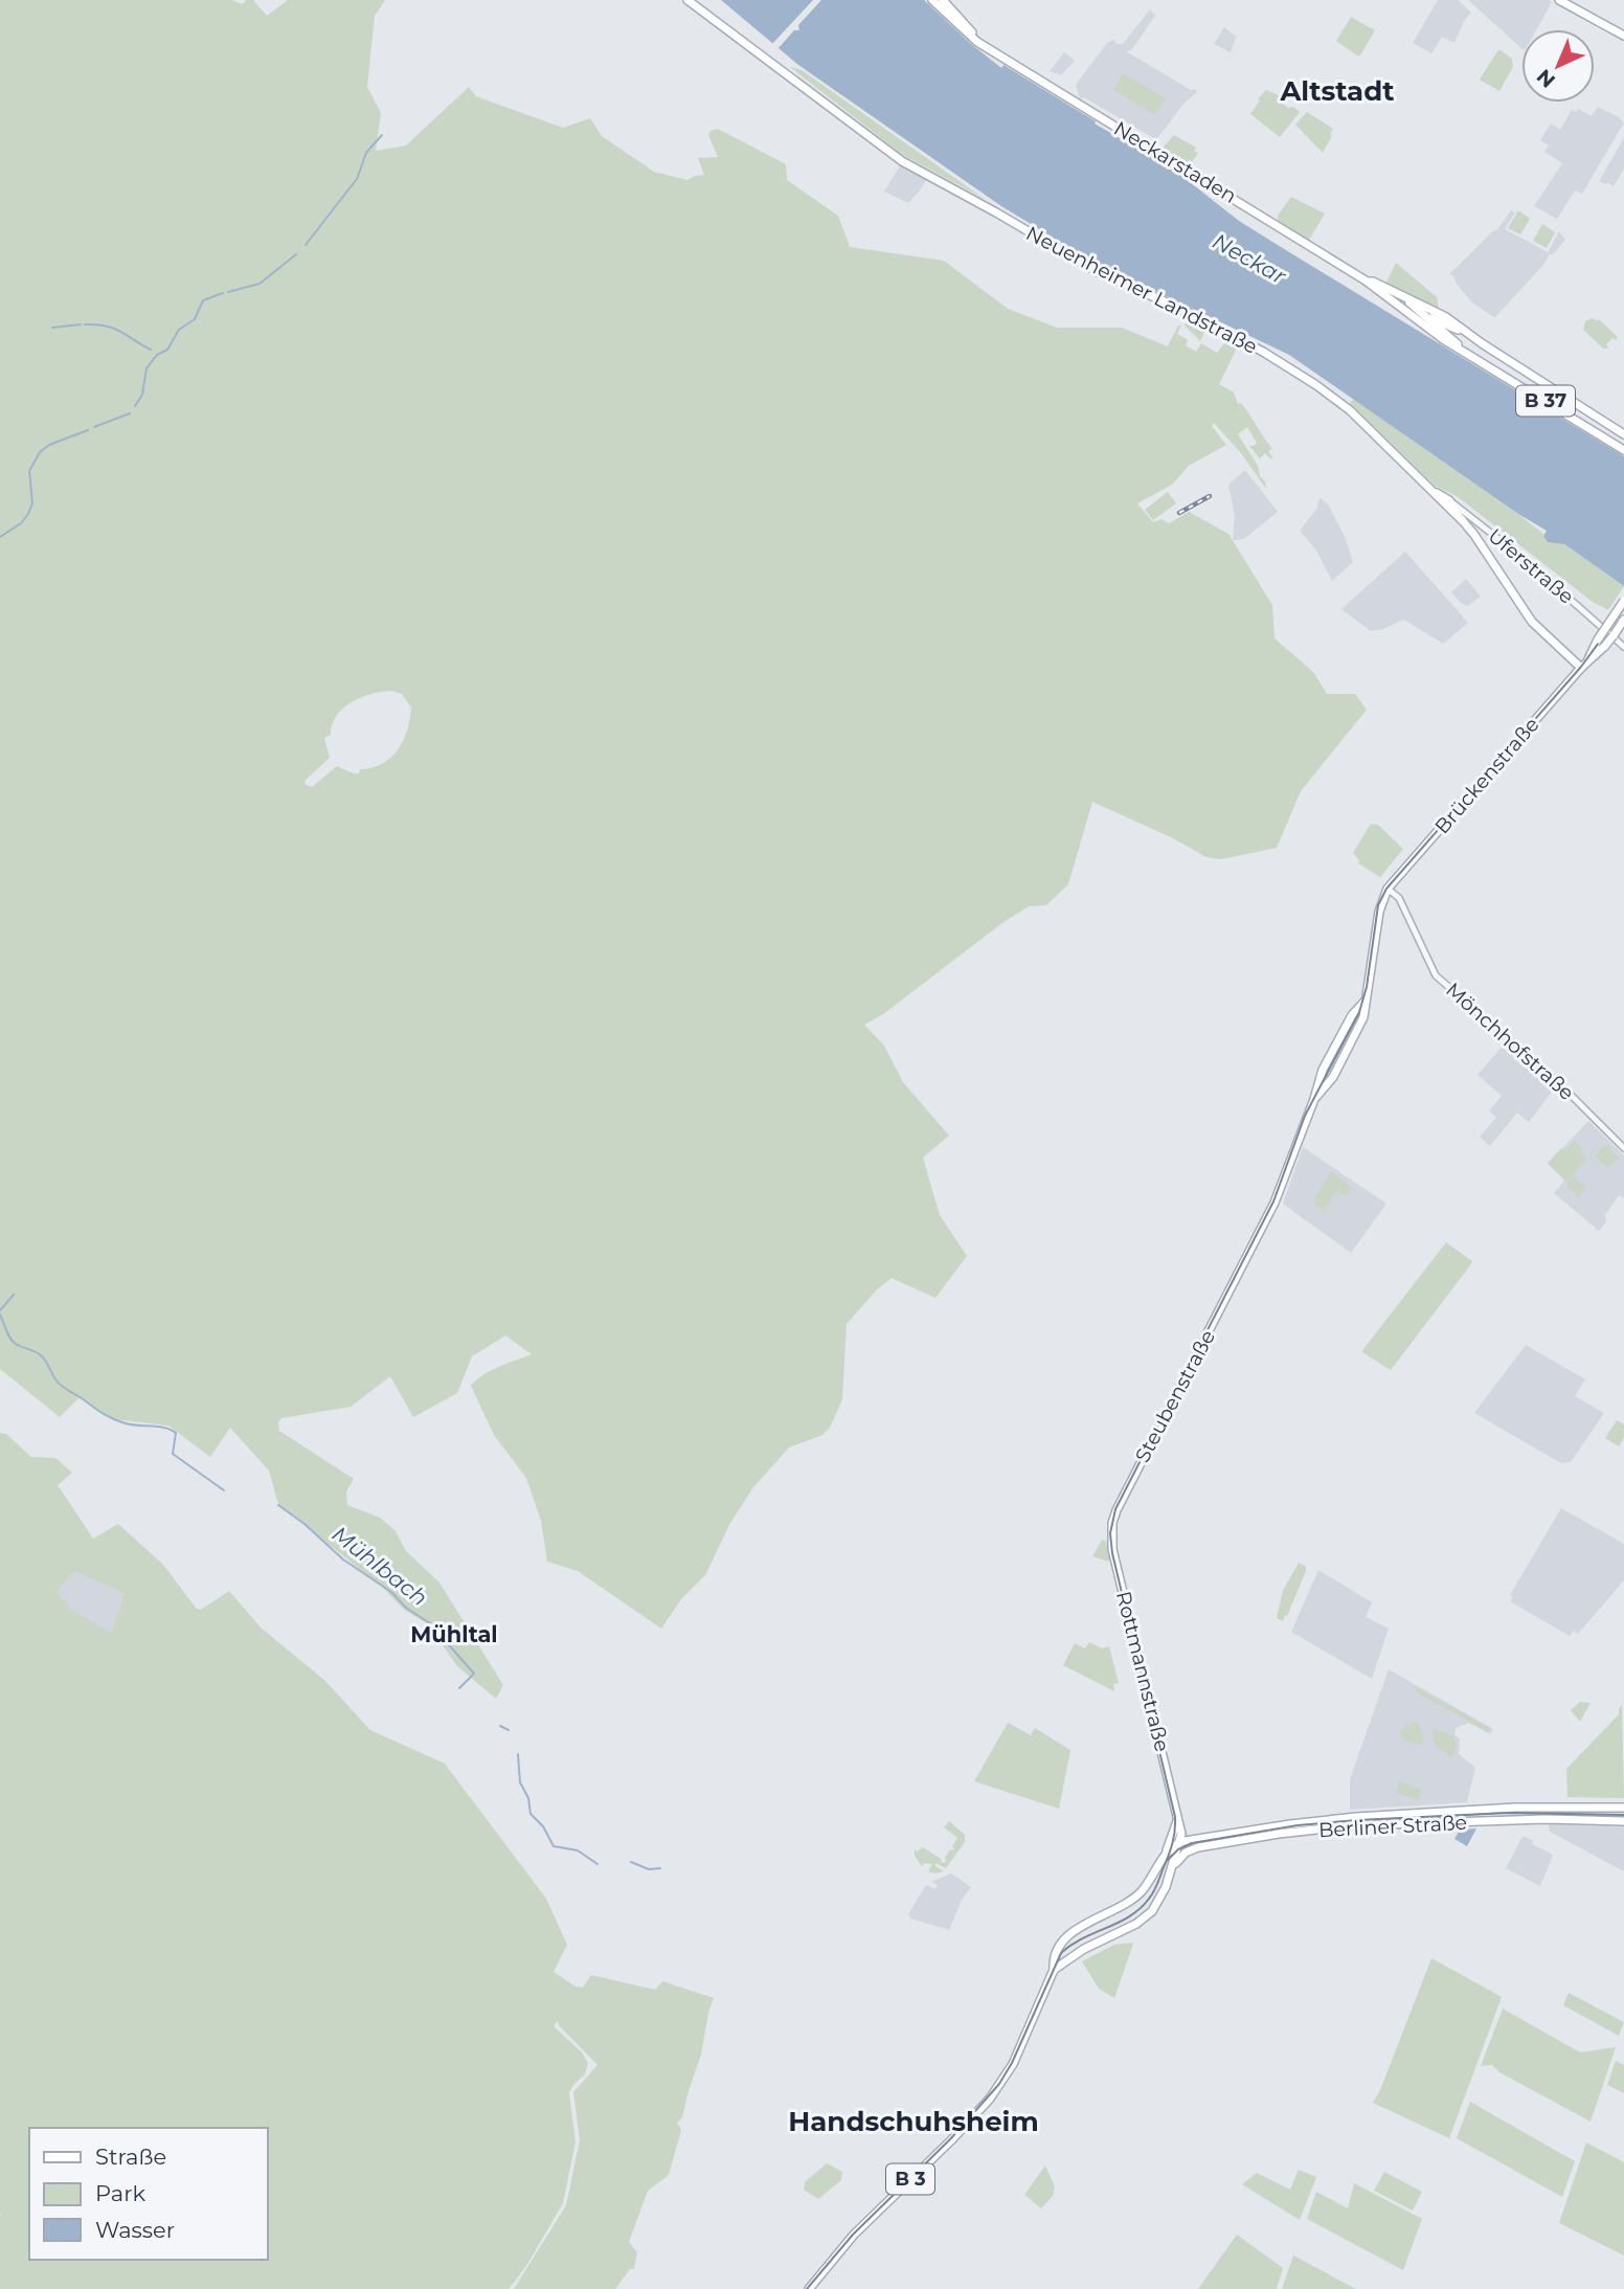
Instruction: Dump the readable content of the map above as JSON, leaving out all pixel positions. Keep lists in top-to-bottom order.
{
  "streets": {
    "main road": [
      "Neckarstaden",
      "Neuenheimer Landstraße",
      "B 37",
      "Uferstraße",
      "Brückenstraße",
      "Steubenstraße",
      "Rottmannstraße",
      "Berliner Straße",
      "B 3"
    ],
    "street": ["Mönchhofstraße"]
  },
  "crossings": [
    ["Neuenheimer Landstraße", "Uferstraße"],
    ["Neuenheimer Landstraße", "Brückenstraße"],
    ["Brückenstraße", "Mönchhofstraße"],
    ["Steubenstraße", "Rottmannstraße"],
    ["Rottmannstraße", "Berliner Straße"],
    ["Rottmannstraße", "B 3"],
    ["Berliner Straße", "B 3"]
  ],
  "districts": ["Altstadt", "Mühltal", "Handschuhsheim"],
  "water": ["Neckar", "Mühlbach"],
  "legend": ["Straße", "Park", "Wasser"],
  "north": "bottom left"
}
